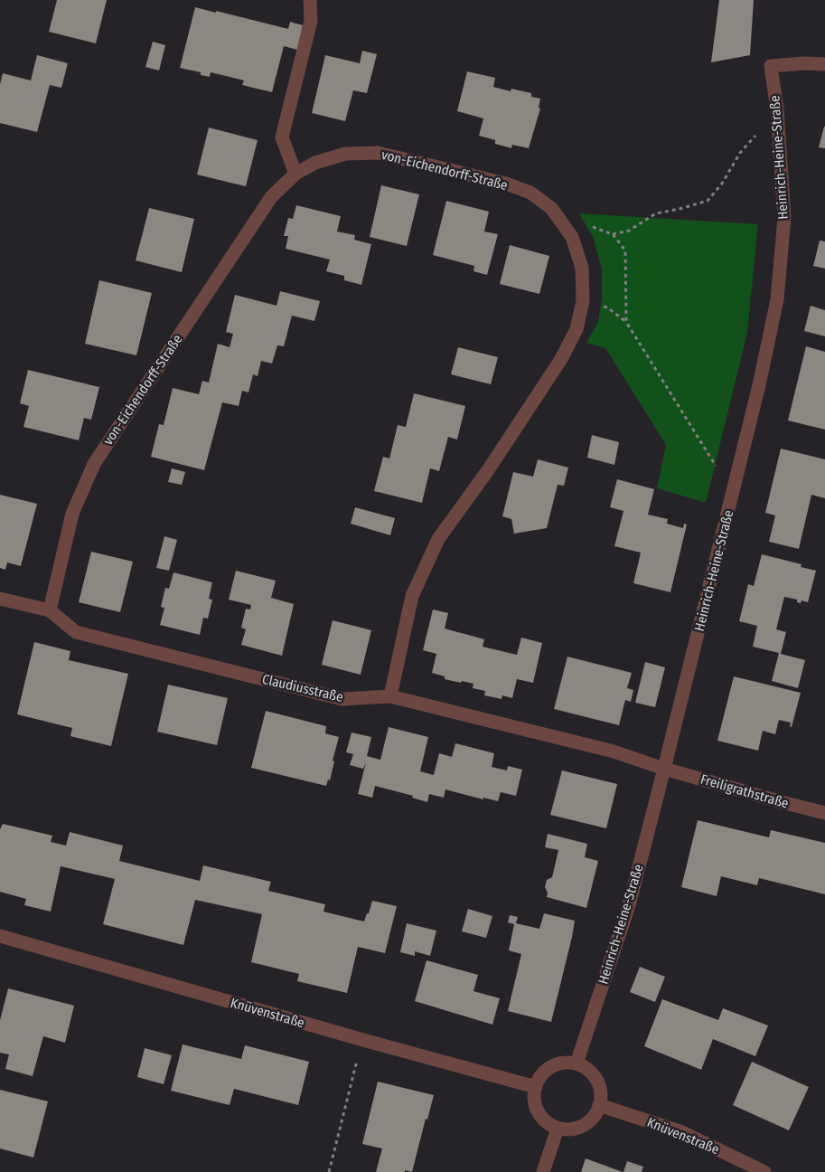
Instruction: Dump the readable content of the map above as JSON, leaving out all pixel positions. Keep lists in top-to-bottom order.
{
  "streets": {
    "street": [
      "Heinrich-Heine-Straße",
      "von-Eichendorff-Straße",
      "Claudiusstraße",
      "Freiligrathstraße",
      "Knüvenstraße"
    ]
  },
  "crossings": [
    ["Heinrich-Heine-Straße", "Claudiusstraße"],
    ["Heinrich-Heine-Straße", "Freiligrathstraße"],
    ["Heinrich-Heine-Straße", "Knüvenstraße"],
    ["von-Eichendorff-Straße", "Claudiusstraße"],
    ["Claudiusstraße", "Freiligrathstraße"]
  ]
}
